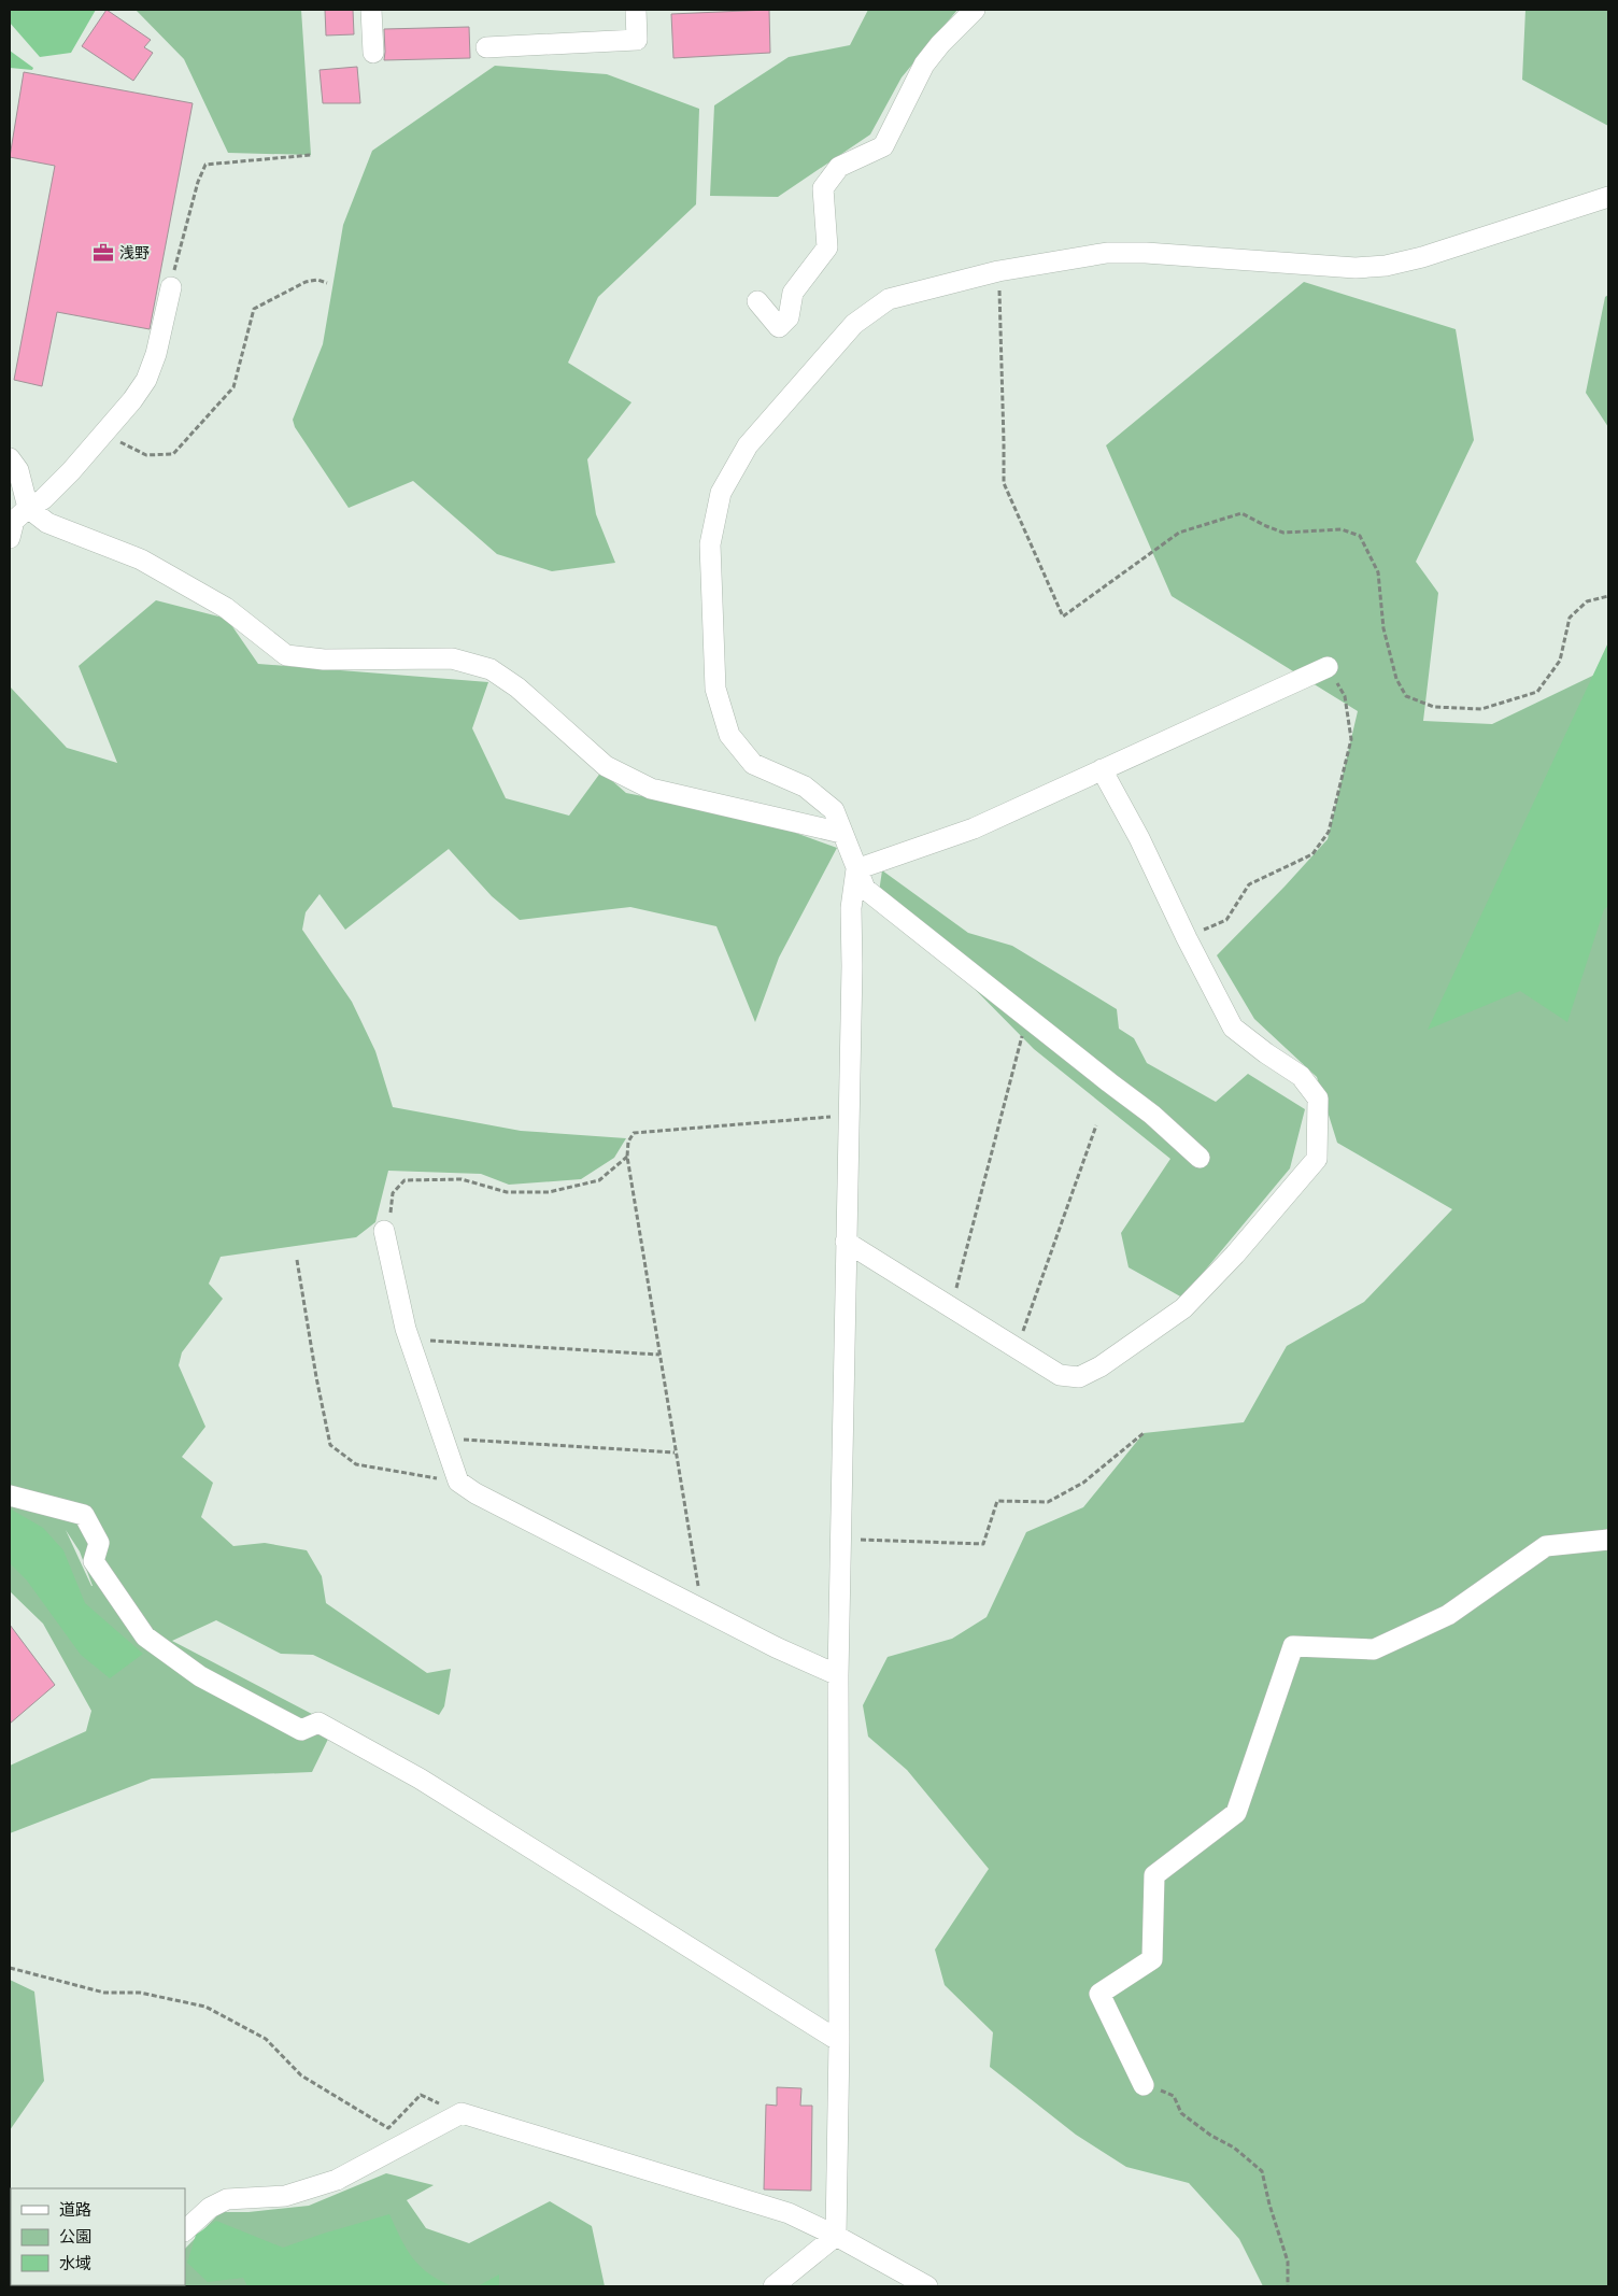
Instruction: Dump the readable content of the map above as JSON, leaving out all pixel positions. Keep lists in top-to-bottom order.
{
  "places": {
    "office": ["浅野"]
  },
  "legend": ["道路", "公園", "水域"]
}
